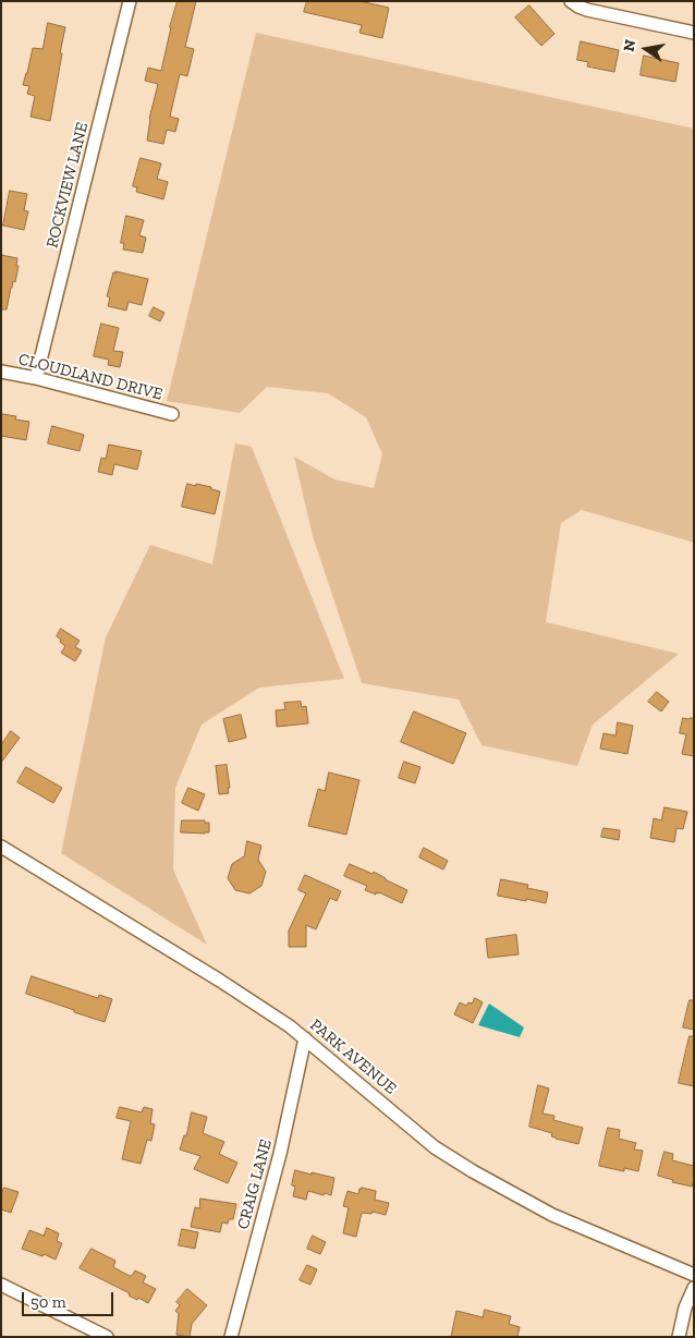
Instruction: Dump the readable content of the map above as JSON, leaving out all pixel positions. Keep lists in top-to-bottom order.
{
  "streets": {
    "street": [
      "ROCKVIEW LANE",
      "CLOUDLAND DRIVE",
      "PARK AVENUE",
      "CRAIG LANE"
    ]
  },
  "crossings": [
    ["ROCKVIEW LANE", "CLOUDLAND DRIVE"],
    ["PARK AVENUE", "CRAIG LANE"]
  ],
  "scale_bar": "50 m",
  "north": "left"
}
